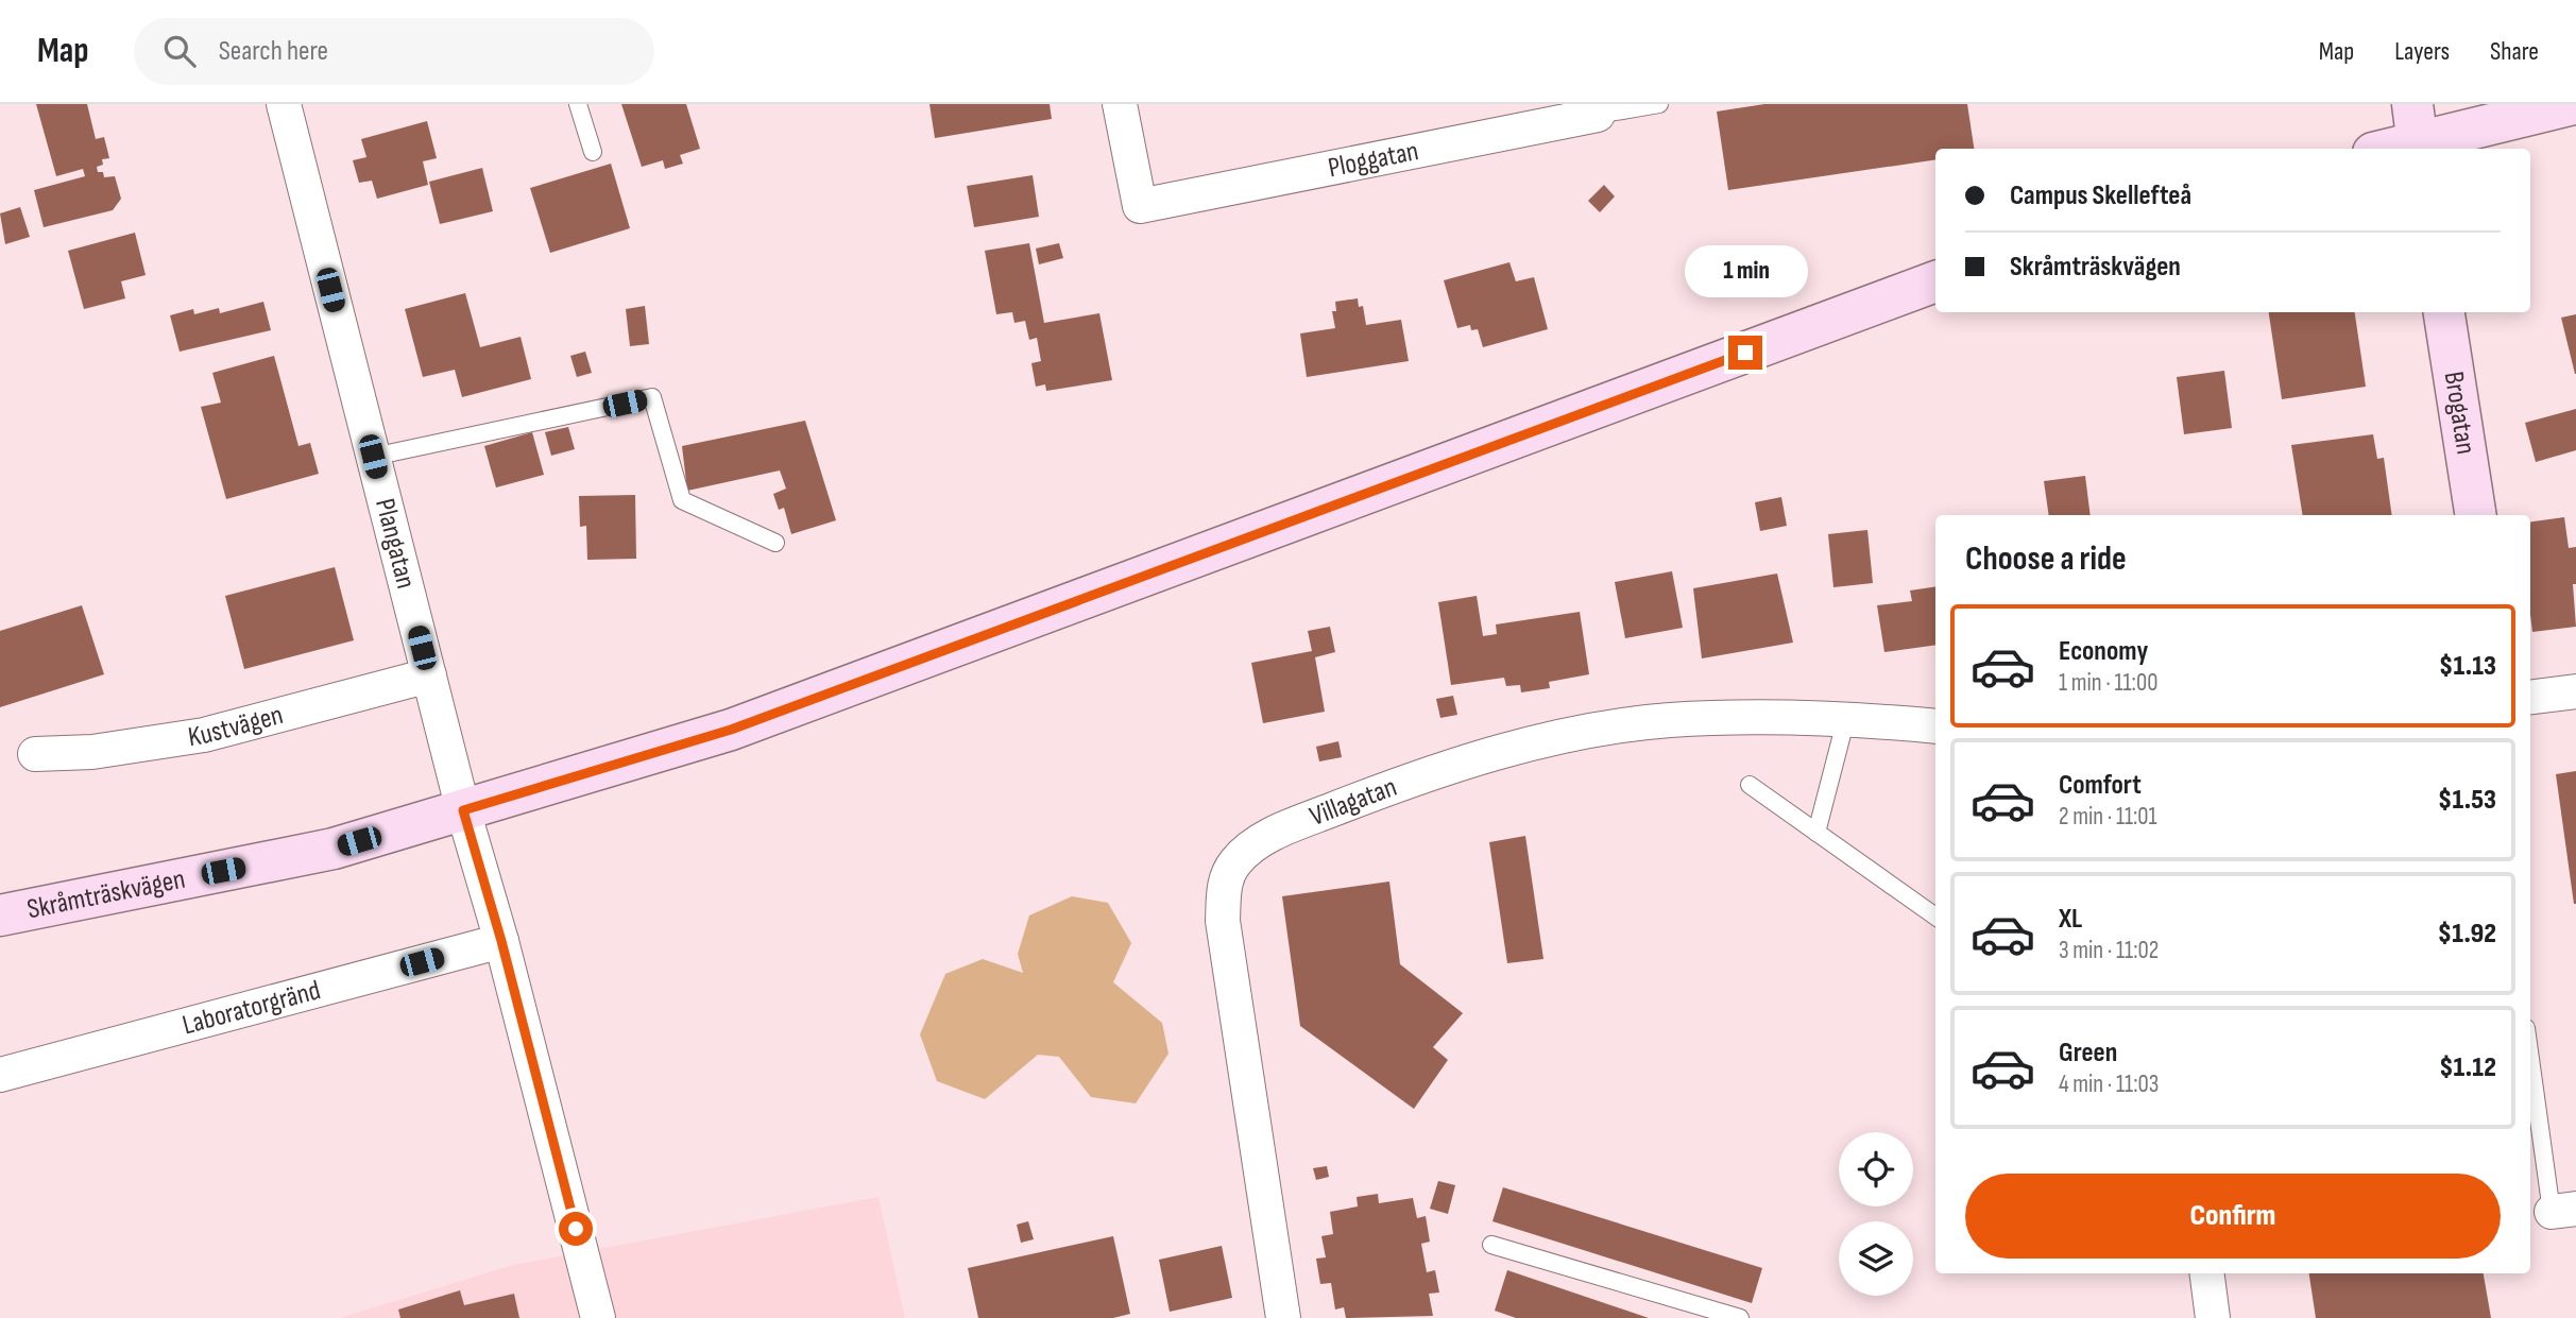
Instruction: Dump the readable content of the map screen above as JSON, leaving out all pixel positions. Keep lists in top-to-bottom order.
{
  "streets": {
    "main road": ["Brogatan", "Skråmträskvägen"],
    "street": [
      "Ploggatan",
      "Plangatan",
      "Kustvägen",
      "Villagatan",
      "Laboratorgränd"
    ]
  },
  "crossings": [
    ["Plangatan", "Kustvägen"],
    ["Plangatan", "Skråmträskvägen"],
    ["Plangatan", "Laboratorgränd"]
  ],
  "page": {
    "header": "Map",
    "search": "Search here",
    "nav": ["Map", "Layers", "Share"],
    "banner": ["Campus Skellefteå", "Skråmträskvägen"],
    "bubble": "1 min",
    "heading": "Choose a ride",
    "list": [
      {
        "name": "Economy",
        "note": "1 min · 11:00",
        "value": "$1.13"
      },
      {
        "name": "Comfort",
        "note": "2 min · 11:01",
        "value": "$1.53"
      },
      {
        "name": "XL",
        "note": "3 min · 11:02",
        "value": "$1.92"
      },
      {
        "name": "Green",
        "note": "4 min · 11:03",
        "value": "$1.12"
      }
    ],
    "buttons": "Confirm"
  }
}
